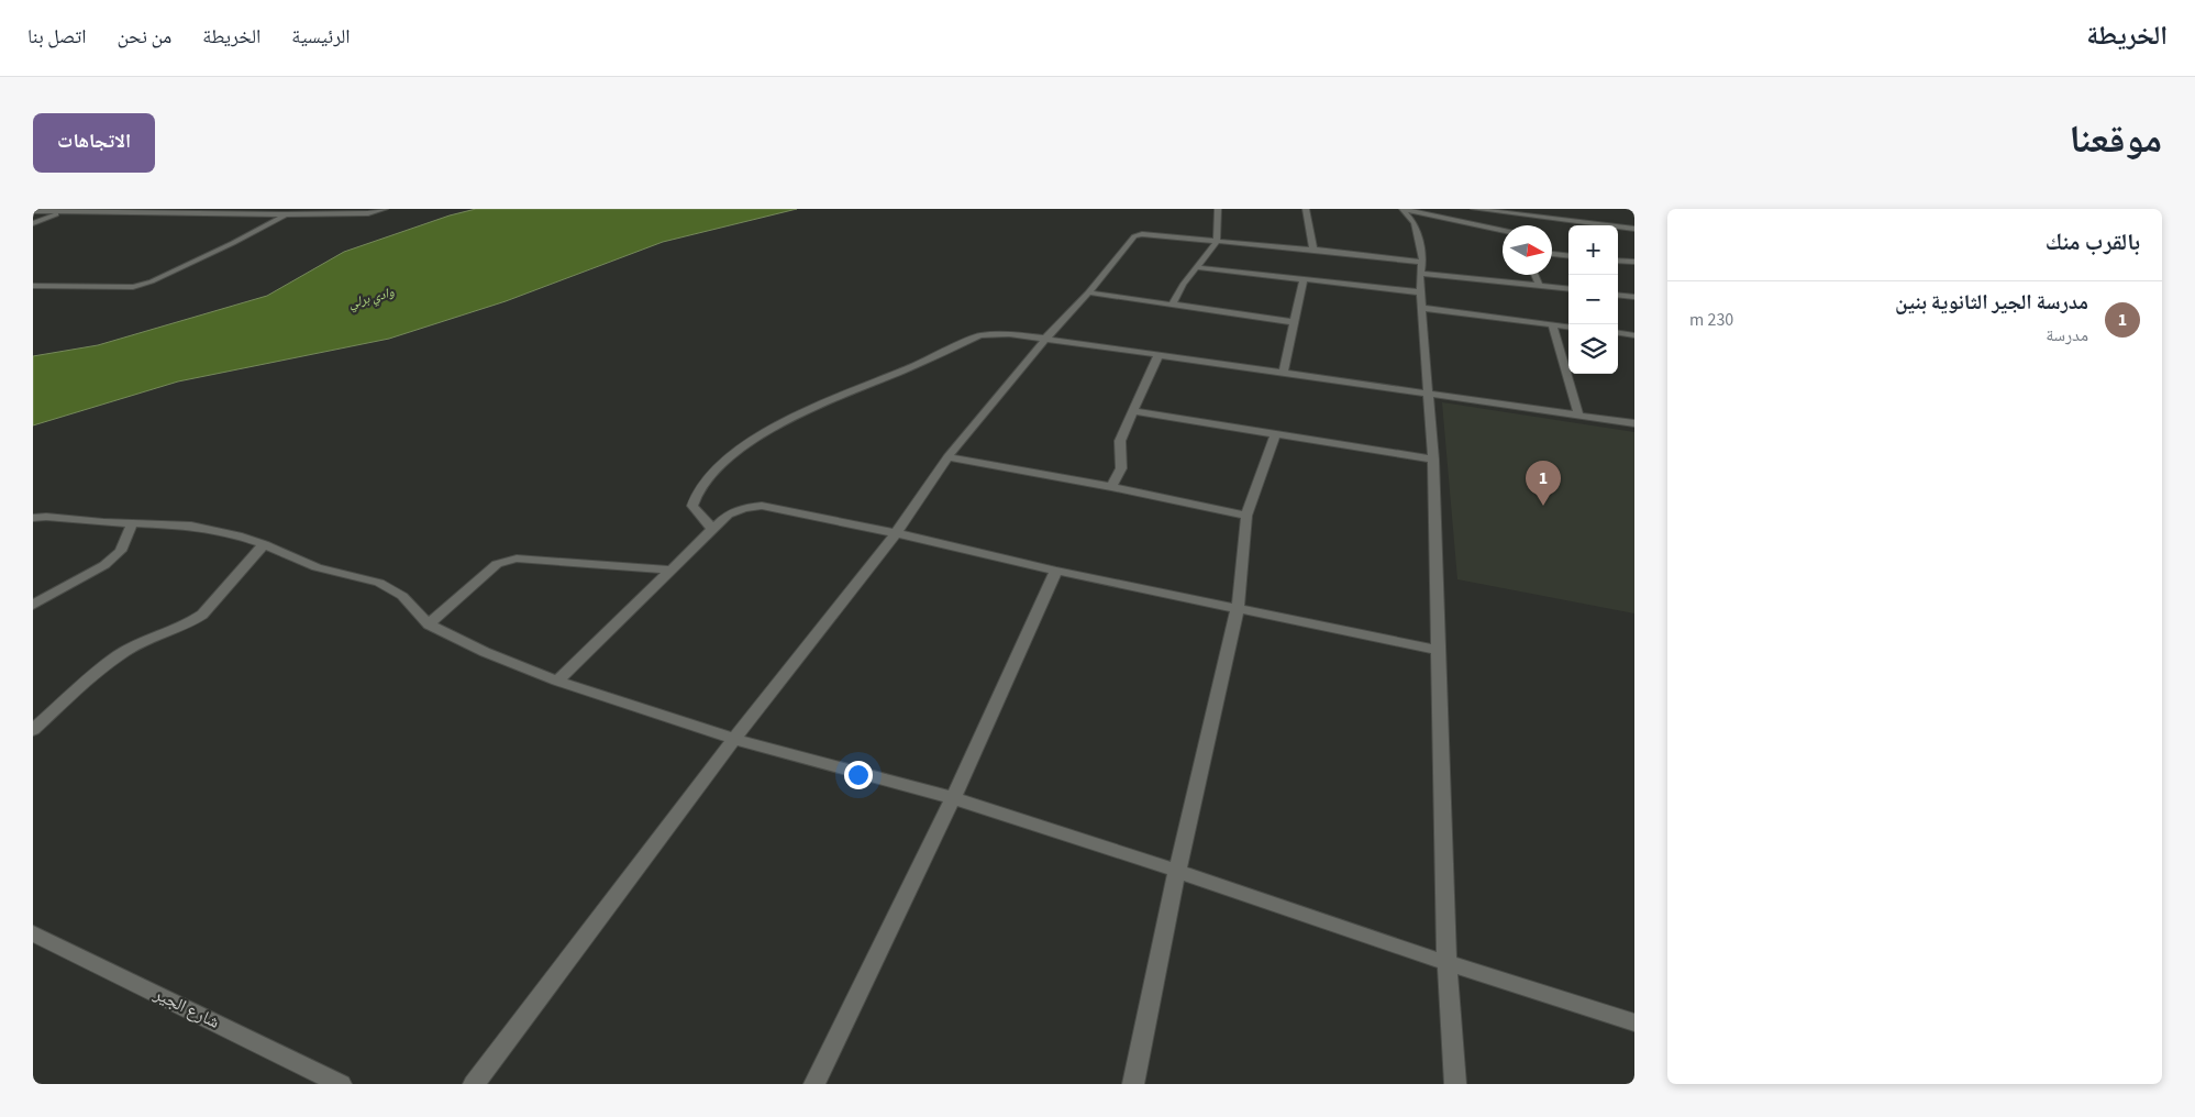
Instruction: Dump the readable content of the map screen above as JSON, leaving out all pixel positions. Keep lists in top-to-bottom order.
{
  "streets": {
    "street": ["شارع الجير"]
  },
  "water": ["وادي برلي"],
  "north": "right",
  "page": {
    "header": "الخريطة",
    "nav": [
      "الرئيسية",
      "الخريطة",
      "من نحن",
      "اتصل بنا"
    ],
    "title": "موقعنا",
    "buttons": "الاتجاهات",
    "heading": "بالقرب منك",
    "map_buttons": ["+", "−"],
    "list": [
      {
        "mark": "1",
        "name": "مدرسة الجير الثانوية بنين",
        "note": "مدرسة",
        "value": "230 m"
      }
    ],
    "pins": "1"
  }
}
